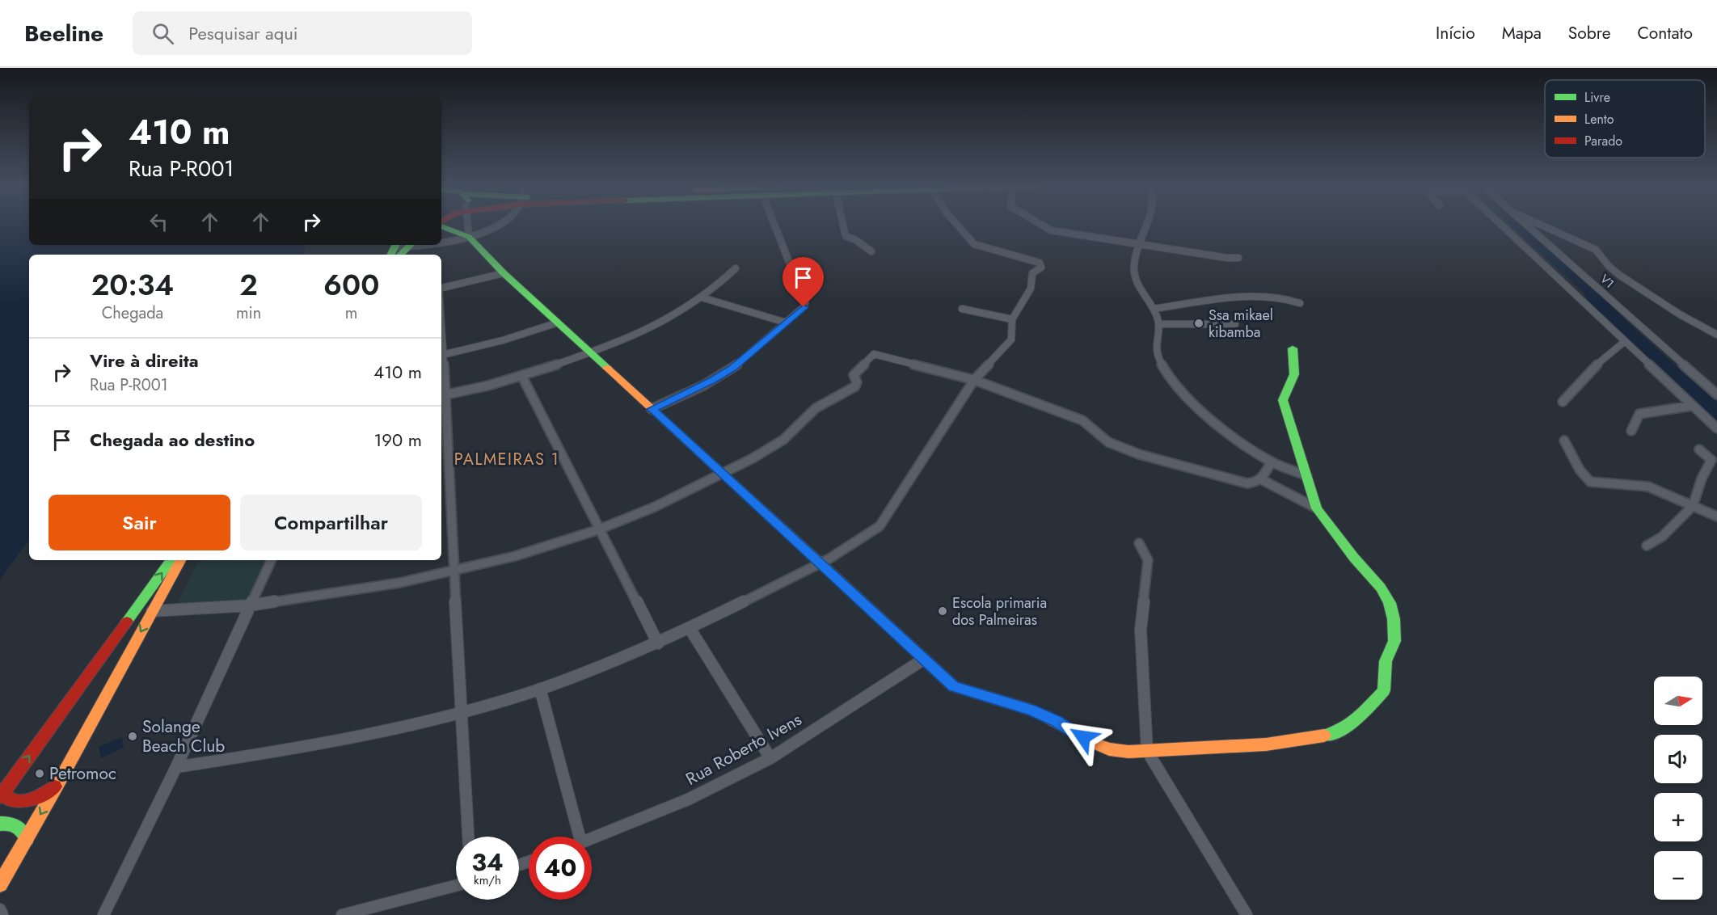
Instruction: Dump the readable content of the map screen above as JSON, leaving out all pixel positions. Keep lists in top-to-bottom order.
{
  "streets": {
    "street": ["V1", "Rua Roberto Ivens"]
  },
  "districts": ["PALMEIRAS 1"],
  "places": [
    "Ssa mikael kibamba",
    "Escola primaria dos Palmeiras",
    "Solange Beach Club",
    "Petromoc"
  ],
  "legend": ["Livre", "Lento", "Parado"],
  "north": "right",
  "page": {
    "header": "Beeline",
    "search": "Pesquisar aqui",
    "nav": [
      "Início",
      "Mapa",
      "Sobre",
      "Contato"
    ],
    "turn": ["410 m", "Rua P-R001"],
    "eta": [
      "20:34",
      "Chegada",
      "2",
      "min",
      "600",
      "m"
    ],
    "list": [
      {
        "name": "Vire à direita",
        "note": "Rua P-R001",
        "value": "410 m"
      },
      {
        "name": "Chegada ao destino",
        "value": "190 m"
      }
    ],
    "buttons": ["Sair", "Compartilhar"],
    "map_buttons": ["+", "−"],
    "speed": "34 km/h",
    "limit": "40"
  }
}
